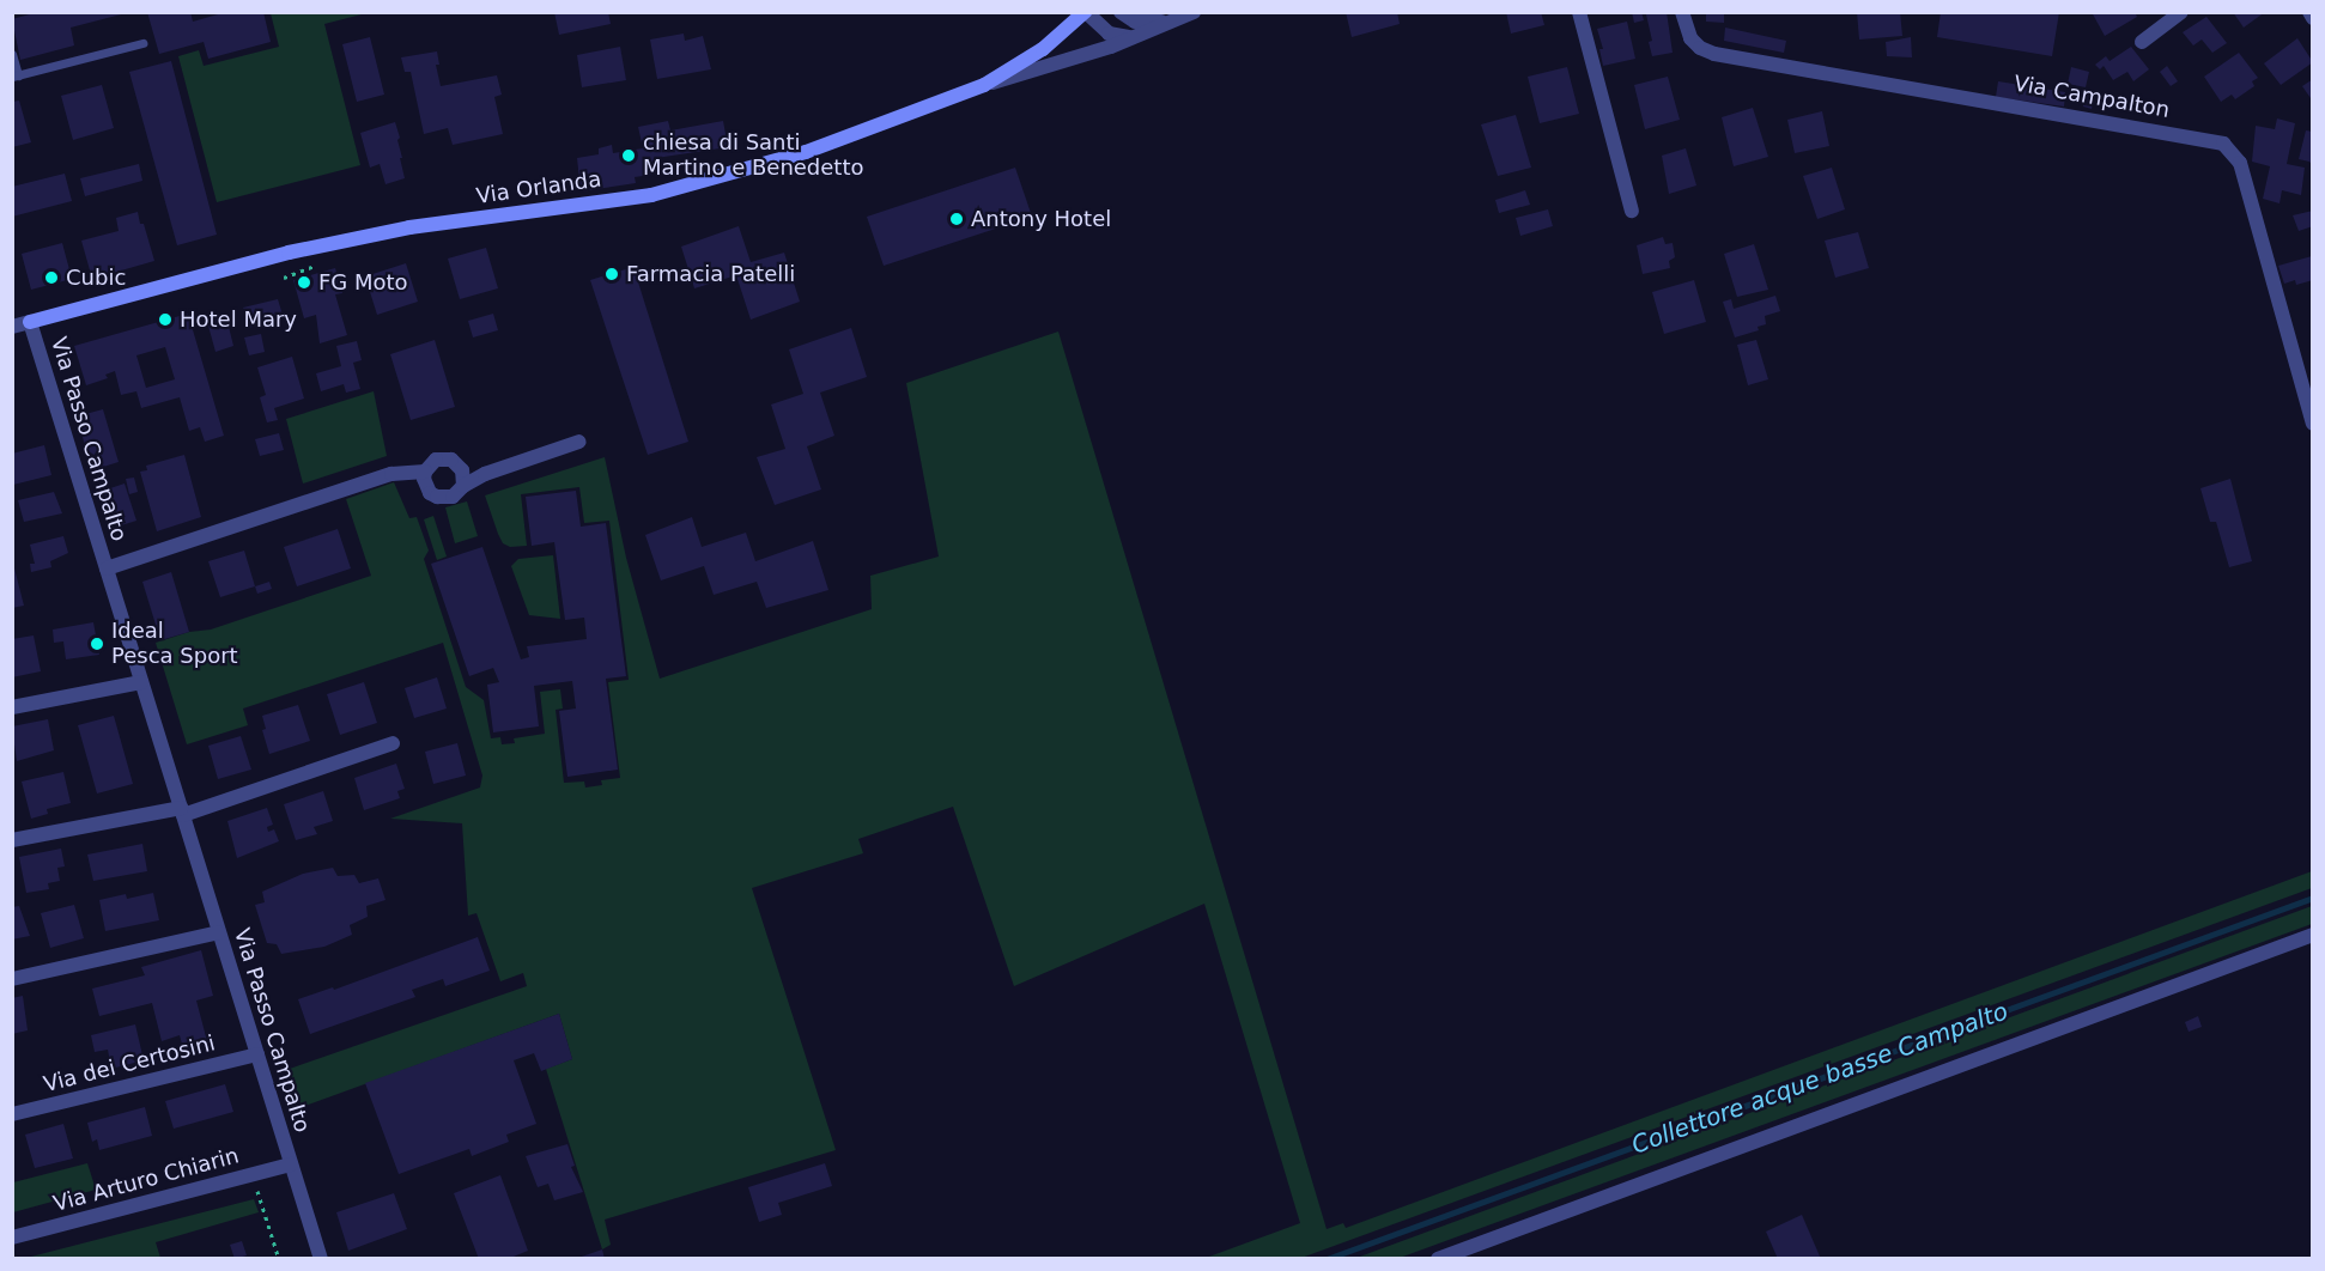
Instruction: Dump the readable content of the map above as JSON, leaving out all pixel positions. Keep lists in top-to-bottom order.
{
  "streets": {
    "main road": ["Via Orlanda"],
    "street": [
      "Via Campalton",
      "Via Passo Campalto",
      "Via dei Certosini",
      "Via Arturo Chiarin"
    ]
  },
  "crossings": [
    ["Via Orlanda", "Via Passo Campalto"],
    ["Via Passo Campalto", "Via dei Certosini"],
    ["Via Passo Campalto", "Via Arturo Chiarin"]
  ],
  "water": ["Collettore acque basse Campalto"],
  "places": [
    "chiesa di Santi Martino e Benedetto",
    "Antony Hotel",
    "Farmacia Patelli",
    "Cubic",
    "FG Moto",
    "Hotel Mary",
    "Ideal Pesca Sport"
  ]
}
